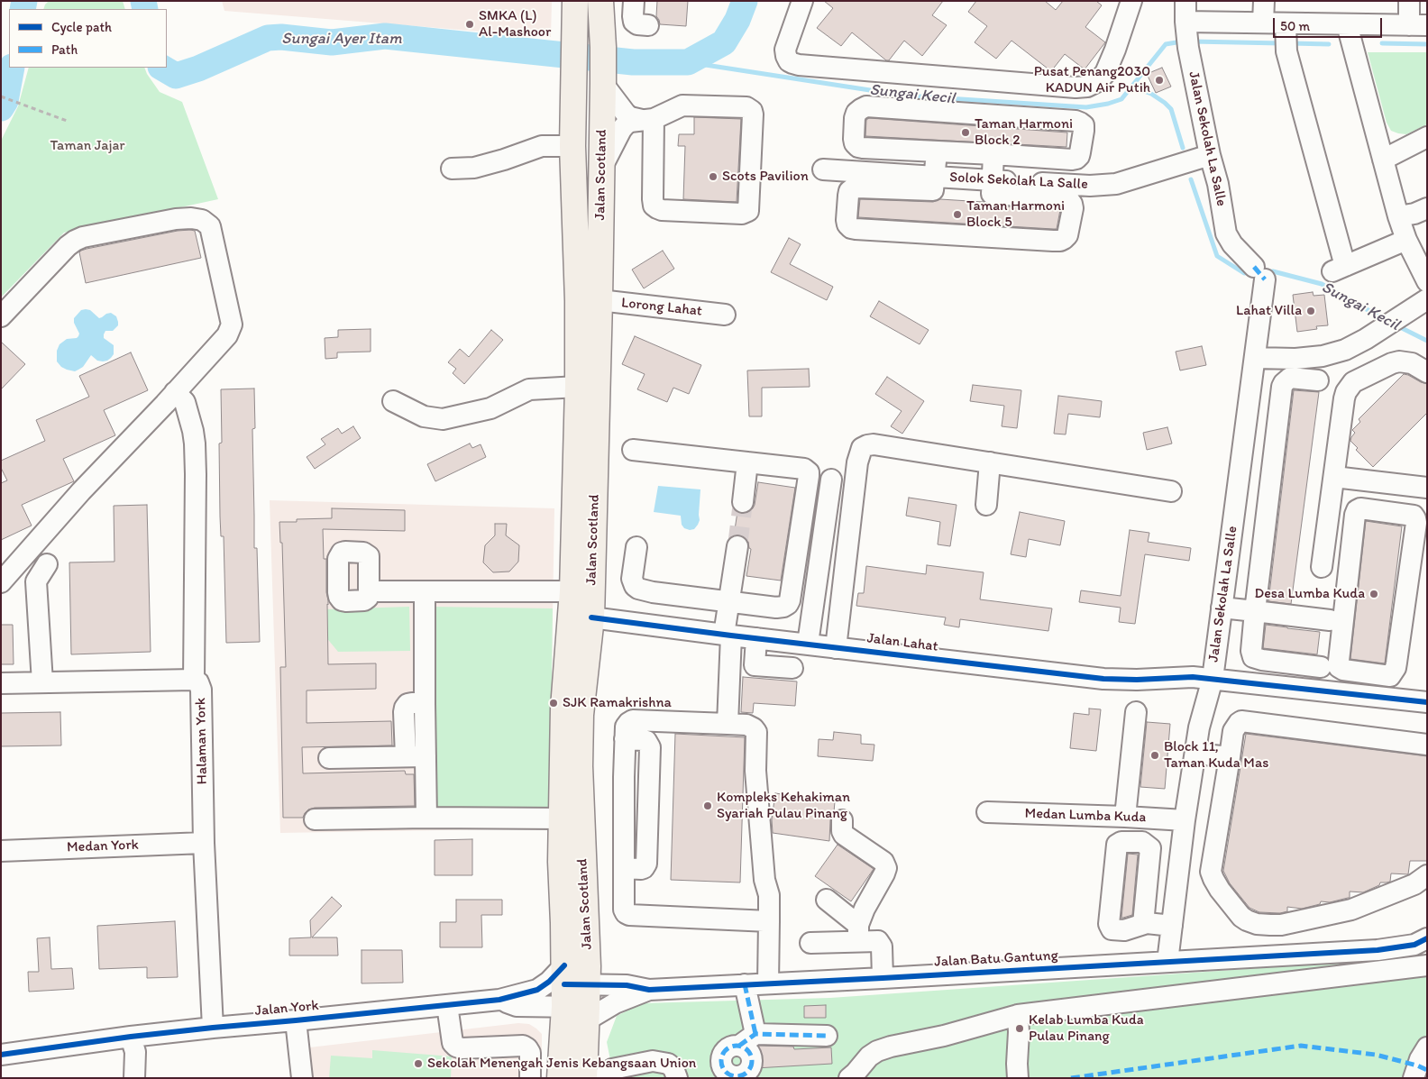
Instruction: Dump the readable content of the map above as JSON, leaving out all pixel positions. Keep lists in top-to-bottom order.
{
  "streets": {
    "main road": ["Jalan Scotland"],
    "street": [
      "Jalan Sekolah La Salle",
      "Solok Sekolah La Salle",
      "Lorong Lahat",
      "Jalan Lahat",
      "Halaman York",
      "Medan Lumba Kuda",
      "Medan York",
      "Jalan Batu Gantung",
      "Jalan York"
    ]
  },
  "crossings": [
    ["Jalan Sekolah La Salle", "Solok Sekolah La Salle"],
    ["Jalan Sekolah La Salle", "Jalan Lahat"],
    ["Jalan Sekolah La Salle", "Medan Lumba Kuda"],
    ["Jalan Sekolah La Salle", "Jalan Batu Gantung"],
    ["Jalan Scotland", "Lorong Lahat"],
    ["Jalan Scotland", "Jalan Lahat"],
    ["Jalan Scotland", "Jalan Batu Gantung"],
    ["Jalan Scotland", "Jalan York"],
    ["Halaman York", "Medan York"],
    ["Halaman York", "Jalan York"],
    ["Jalan Batu Gantung", "Jalan York"]
  ],
  "water": ["Sungai Ayer Itam", "Sungai Kecil"],
  "parks": ["Taman Jajar"],
  "places": [
    "SMKA (L) Al-Mashoor",
    "Pusat Penang2030 KADUN Air Putih",
    "Taman Harmoni Block 2",
    "Scots Pavilion",
    "Taman Harmoni Block 5",
    "Lahat Villa",
    "Desa Lumba Kuda",
    "SJK Ramakrishna",
    "Block 11, Taman Kuda Mas",
    "Kompleks Kehakiman Syariah Pulau Pinang",
    "Kelab Lumba Kuda Pulau Pinang",
    "Sekolah Menengah Jenis Kebangsaan Union"
  ],
  "legend": ["Cycle path", "Path"],
  "scale_bar": "50 m"
}
